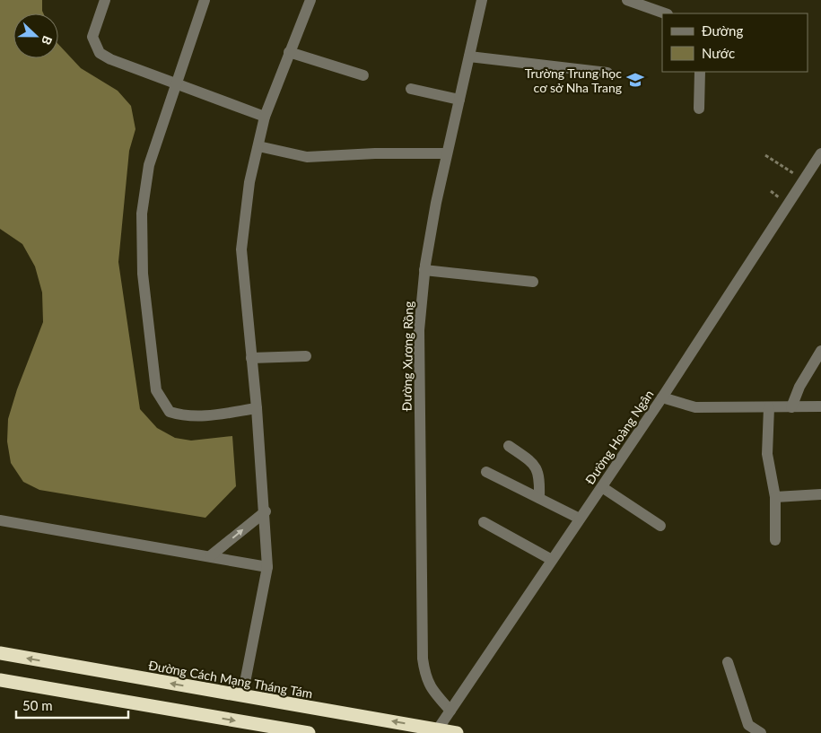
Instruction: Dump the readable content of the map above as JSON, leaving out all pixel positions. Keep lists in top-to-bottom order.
{
  "streets": {
    "highway": ["Đường Cách Mạng Tháng Tám"],
    "street": ["Đường Xương Rồng", "Đường Hoàng Ngân"]
  },
  "crossings": [
    ["Đường Xương Rồng", "Đường Hoàng Ngân"],
    ["Đường Hoàng Ngân", "Đường Cách Mạng Tháng Tám"]
  ],
  "places": {
    "school or university": ["Trường Trung học cơ sở Nha Trang"]
  },
  "legend": ["Đường", "Nước"],
  "scale_bar": "50 m",
  "north": "right"
}
